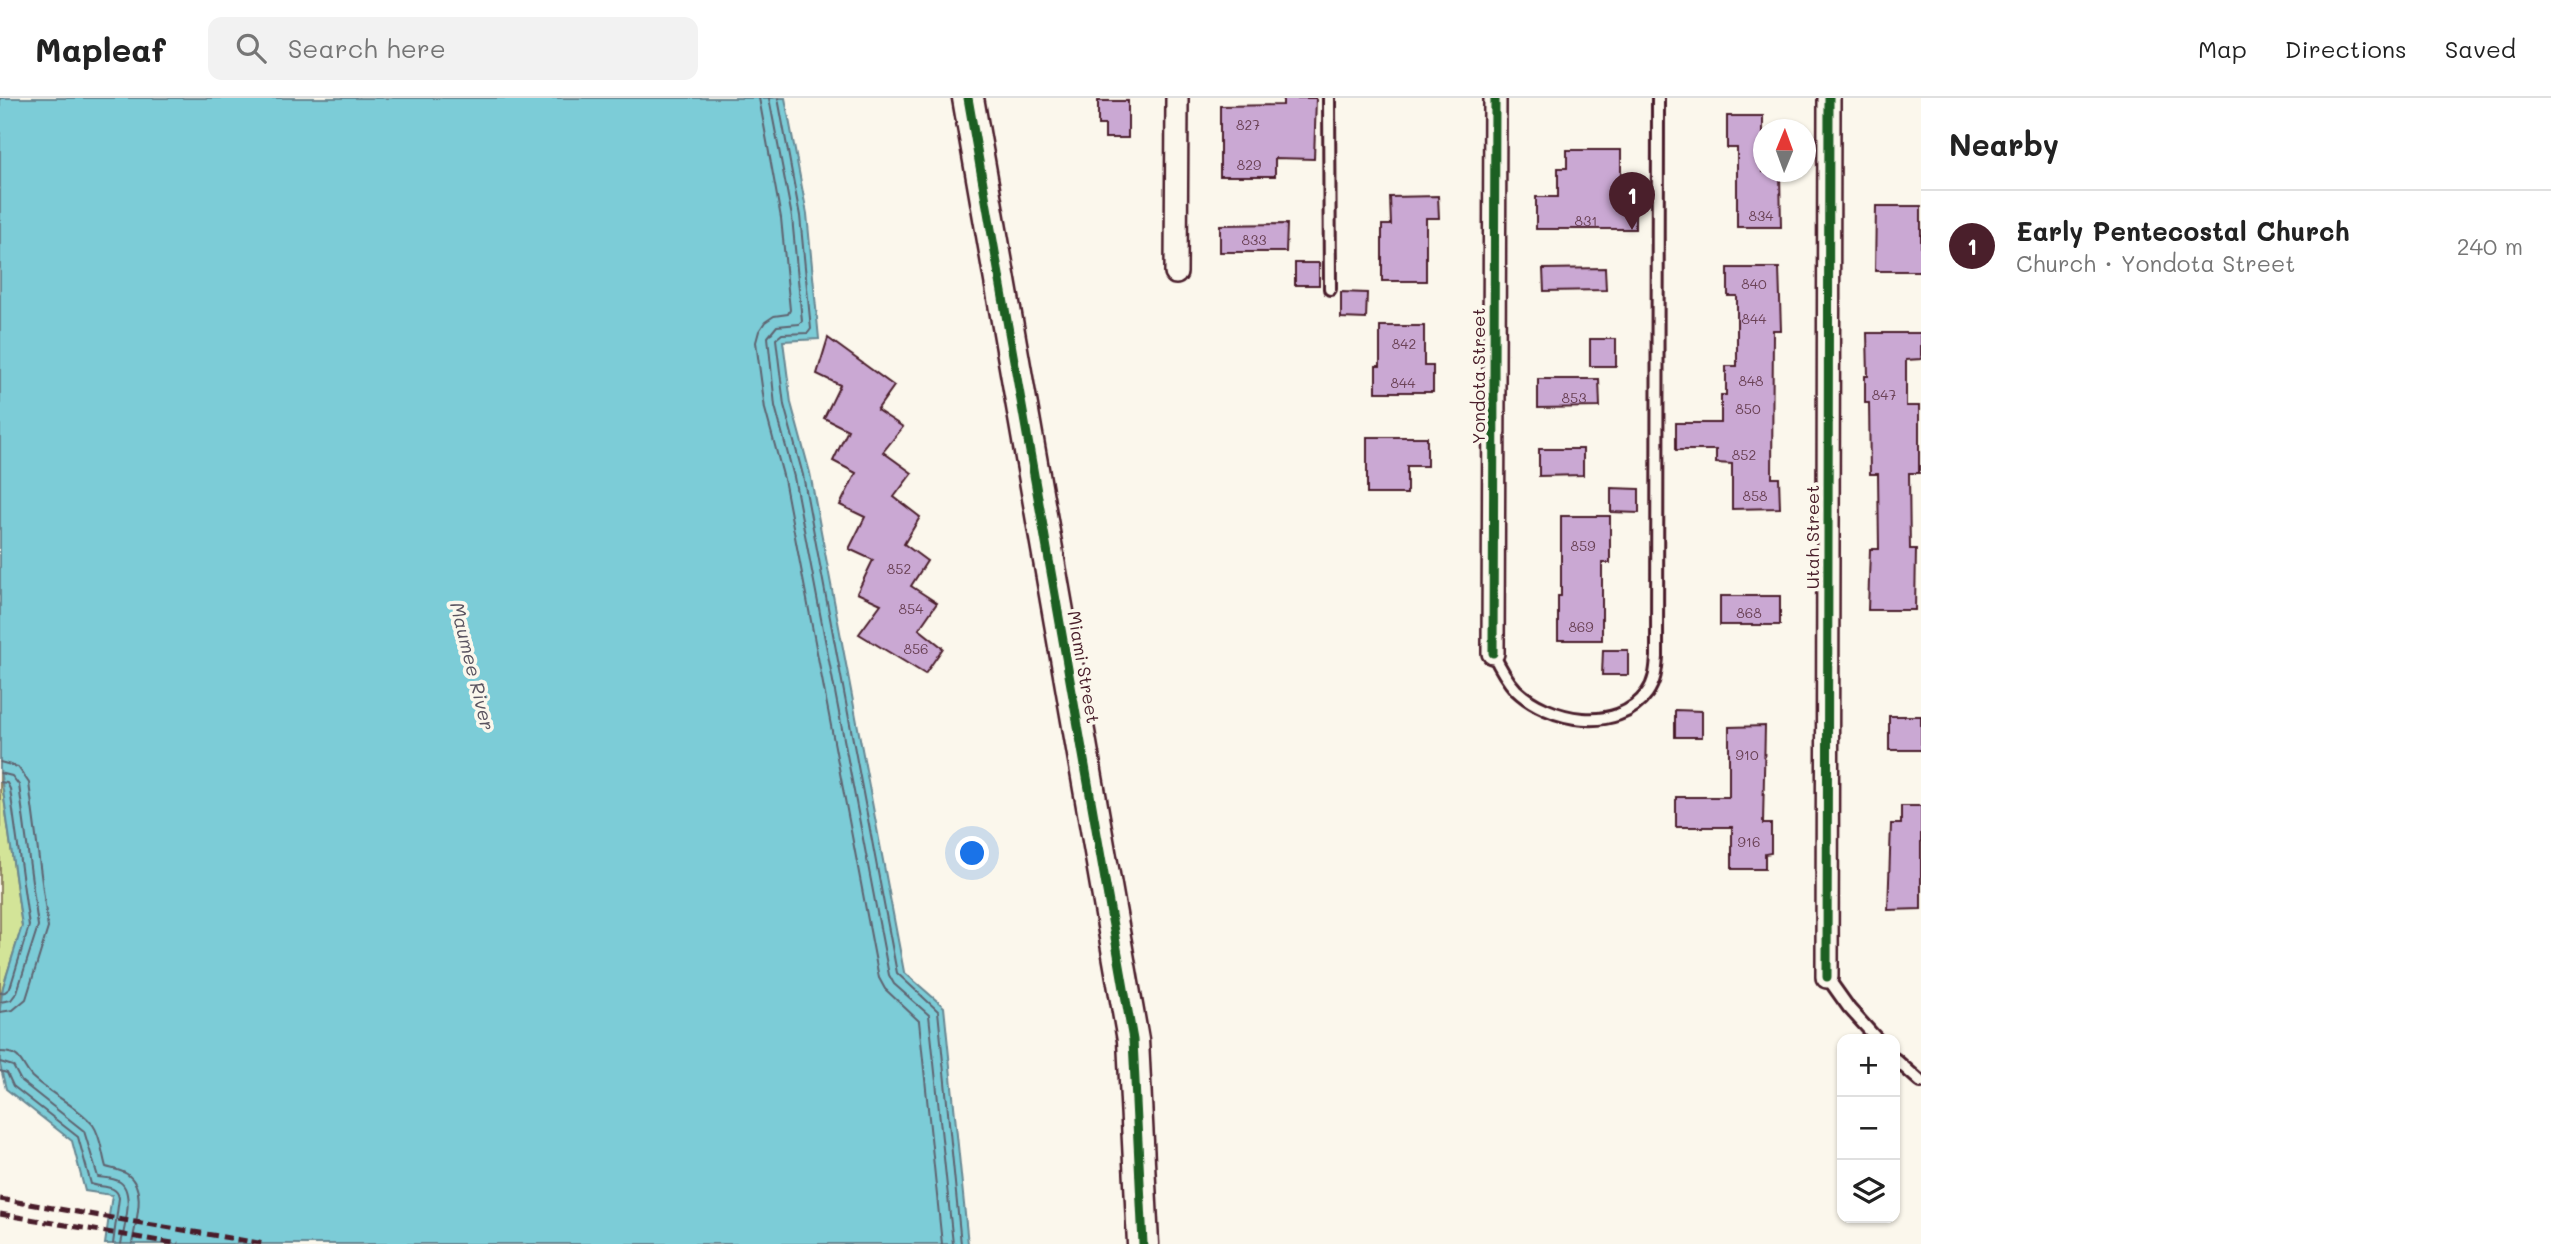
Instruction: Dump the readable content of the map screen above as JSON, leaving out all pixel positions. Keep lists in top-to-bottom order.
{
  "streets": {
    "street": ["Yondota Street", "Utah Street", "Miami Street"]
  },
  "water": ["Maumee River"],
  "house_numbers": [
    "827",
    "829",
    "834",
    "831",
    "833",
    "840",
    "844",
    "842",
    "848",
    "844",
    "847",
    "853",
    "850",
    "852",
    "858",
    "859",
    "852",
    "854",
    "868",
    "869",
    "856",
    "910",
    "916"
  ],
  "north": "top",
  "page": {
    "header": "Mapleaf",
    "search": "Search here",
    "nav": ["Map", "Directions", "Saved"],
    "heading": "Nearby",
    "pins": "1",
    "list": [
      {
        "mark": "1",
        "name": "Early Pentecostal Church",
        "note": "Church · Yondota Street",
        "value": "240 m"
      }
    ],
    "map_buttons": ["+", "−"]
  }
}
